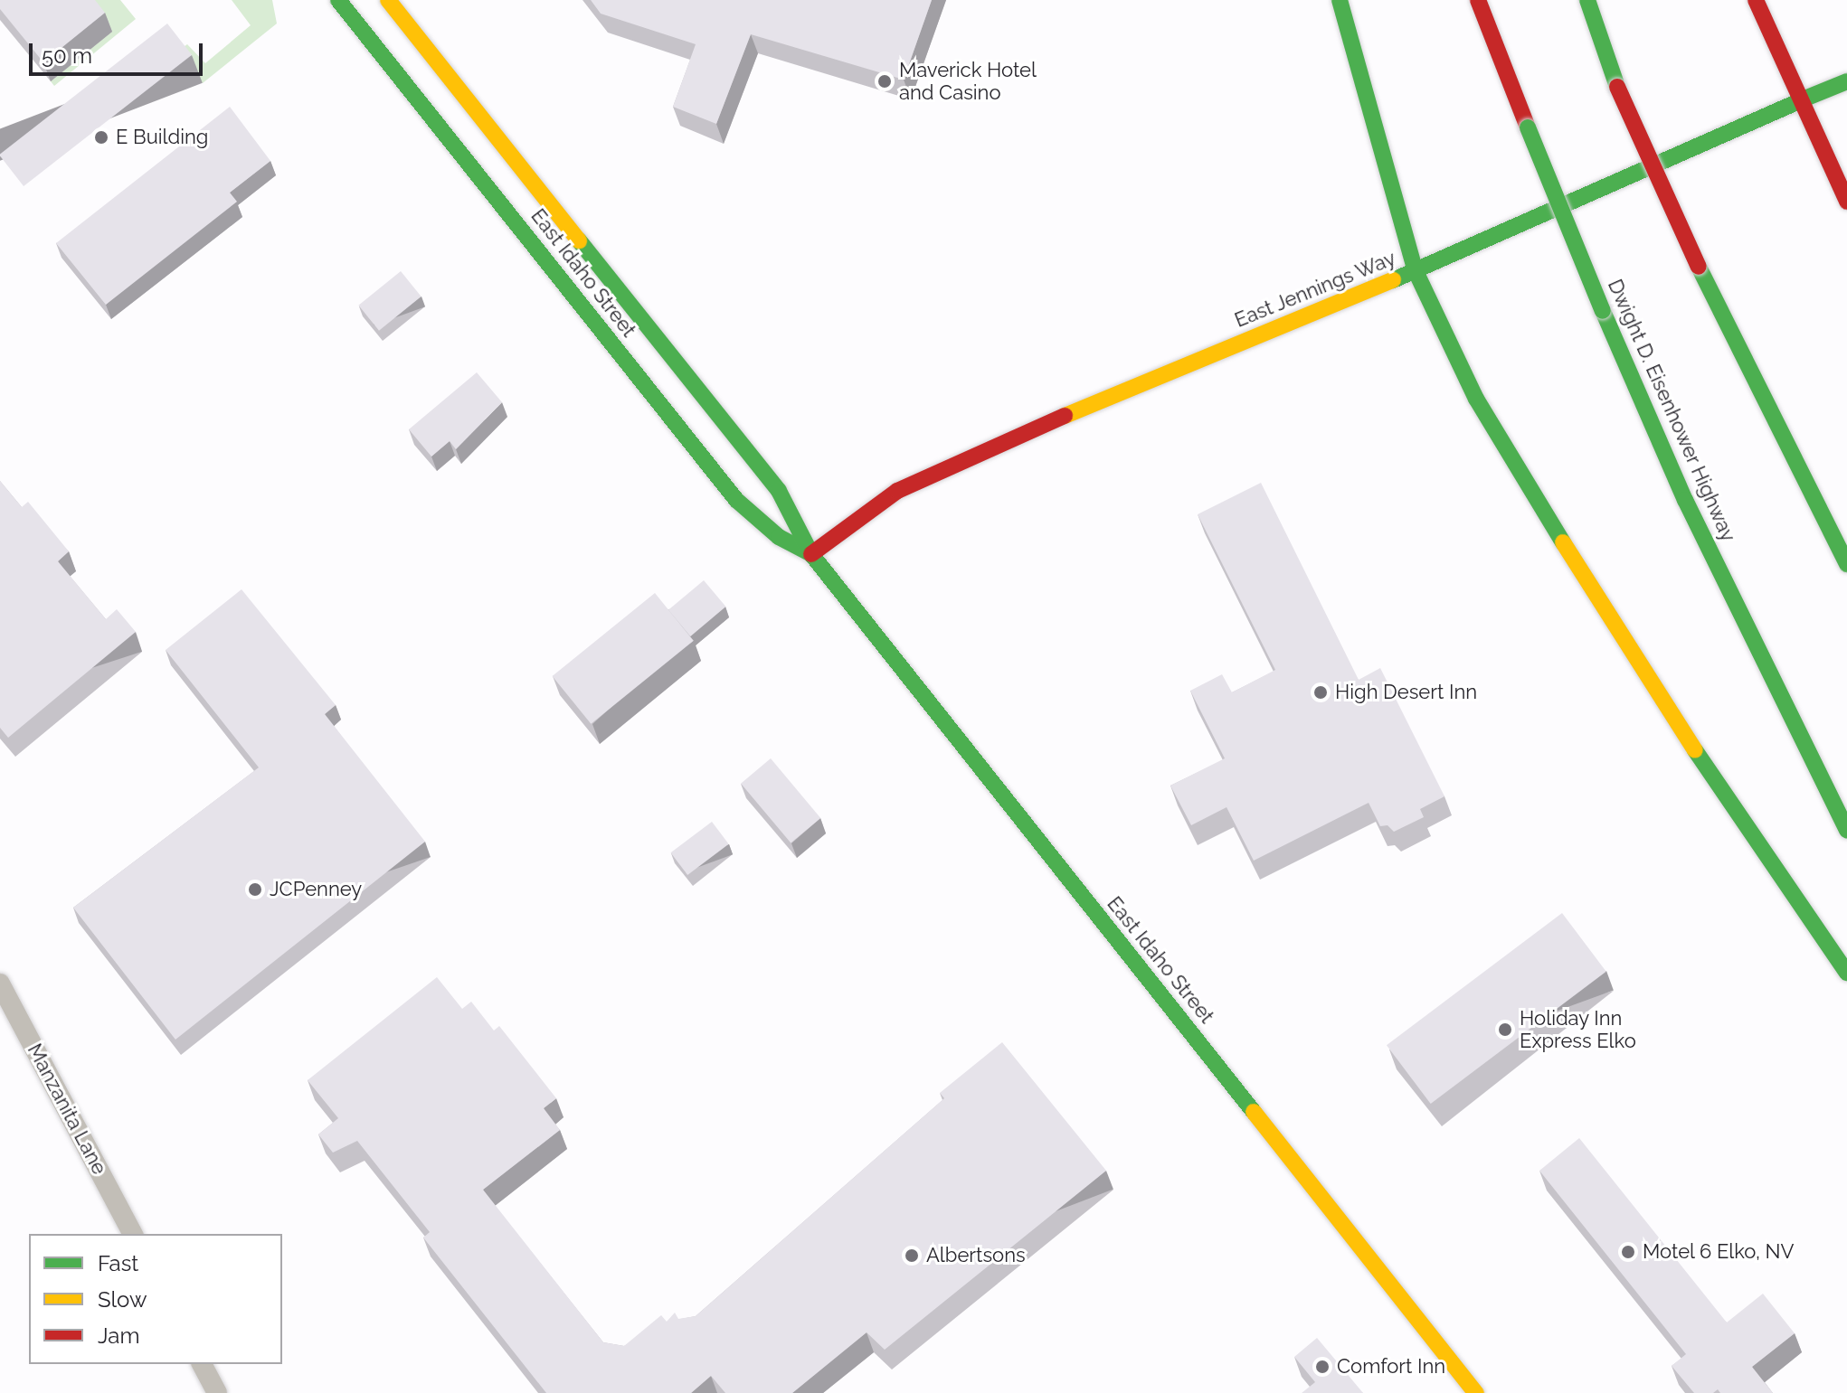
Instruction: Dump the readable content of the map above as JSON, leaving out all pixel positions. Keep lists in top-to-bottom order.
{
  "streets": {
    "main road": ["East Idaho Street", "East Jennings Way", "Dwight D. Eisenhower Highway"],
    "street": ["Manzanita Lane"]
  },
  "crossings": [
    ["East Idaho Street", "East Jennings Way"]
  ],
  "places": [
    "Maverick Hotel and Casino",
    "E Building",
    "High Desert Inn",
    "JCPenney",
    "Holiday Inn Express Elko",
    "Motel 6 Elko, NV",
    "Albertsons",
    "Comfort Inn"
  ],
  "legend": ["Fast", "Slow", "Jam"],
  "scale_bar": "50 m"
}
